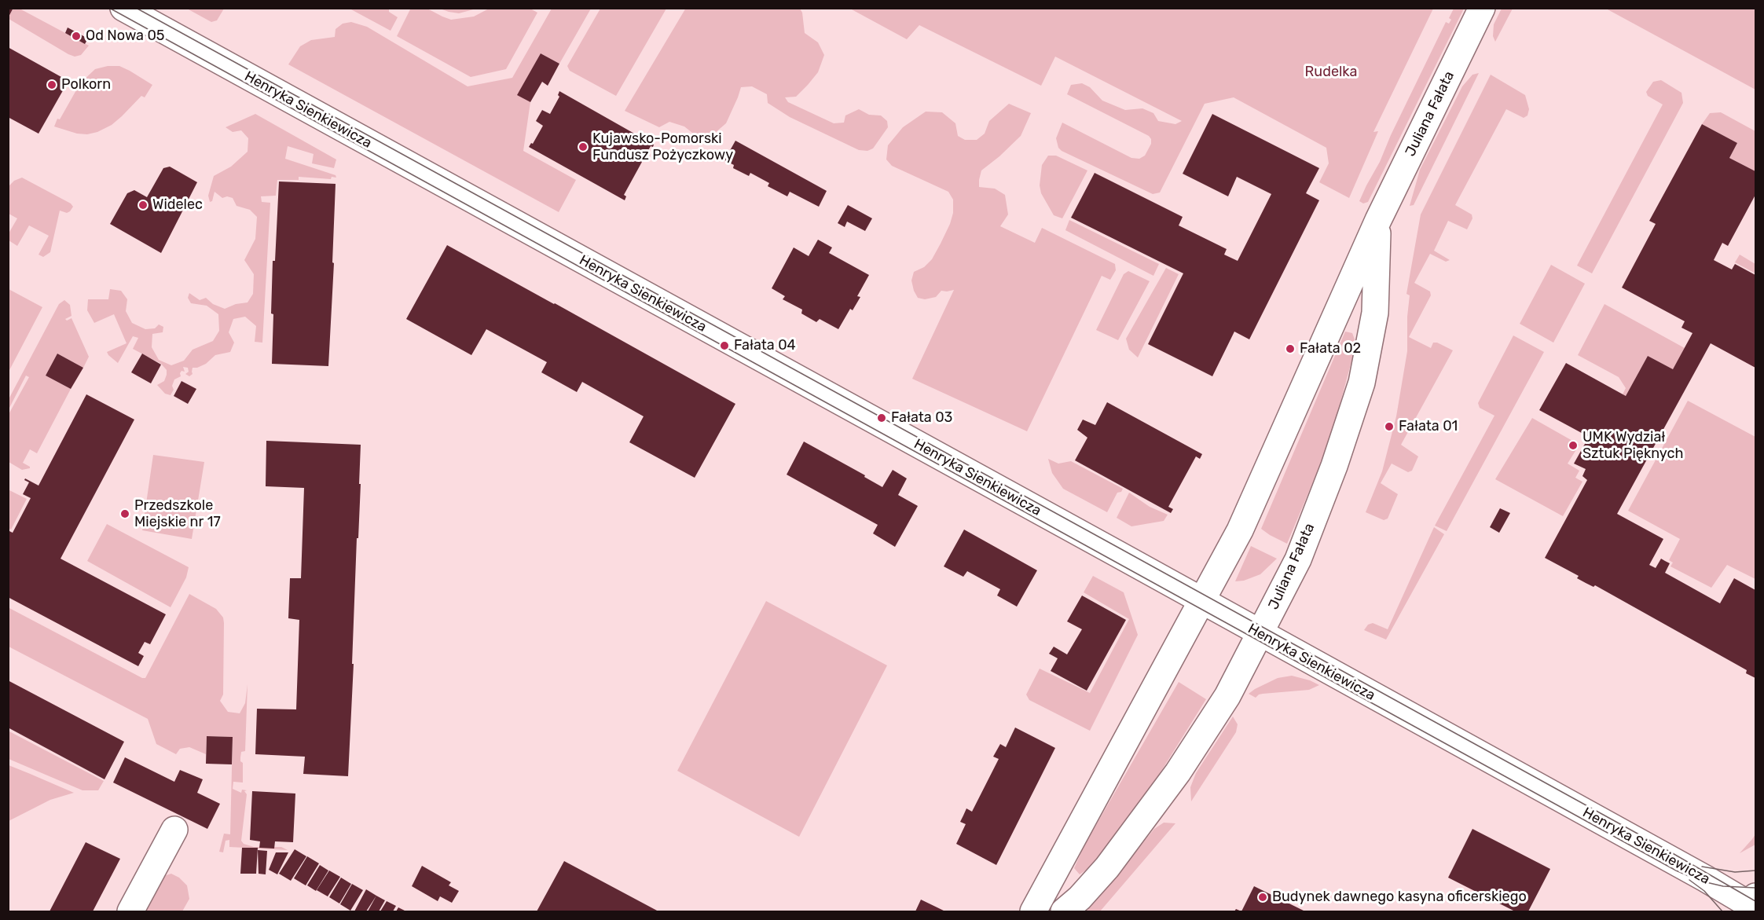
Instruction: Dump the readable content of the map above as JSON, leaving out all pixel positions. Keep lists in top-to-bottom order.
{
  "streets": {
    "street": ["Henryka Sienkiewicza", "Juliana Fałata"]
  },
  "crossings": [
    ["Henryka Sienkiewicza", "Juliana Fałata"]
  ],
  "parks": ["Rudelka"],
  "places": [
    "Od Nowa 05",
    "Polkorn",
    "Kujawsko-Pomorski Fundusz Pożyczkowy",
    "Widelec",
    "Fałata 04",
    "Fałata 02",
    "Fałata 03",
    "Fałata 01",
    "UMK Wydział Sztuk Pięknych",
    "Przedszkole Miejskie nr 17",
    "Budynek dawnego kasyna oficerskiego"
  ]
}
